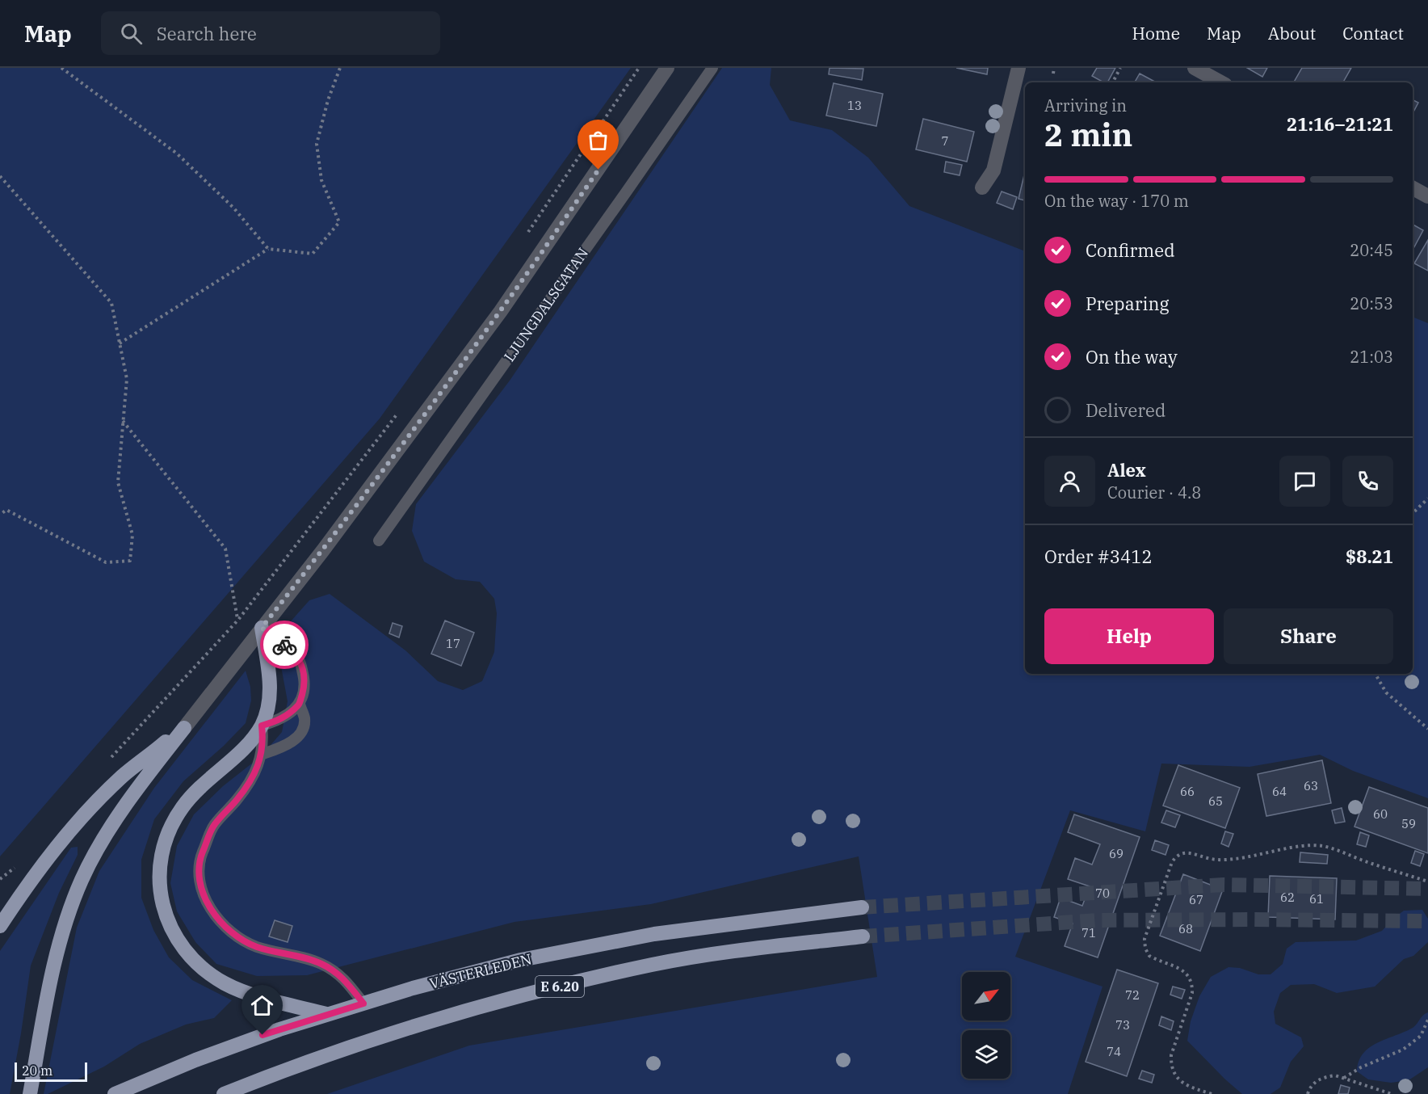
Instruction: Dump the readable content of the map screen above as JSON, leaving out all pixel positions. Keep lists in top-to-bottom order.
{
  "streets": {
    "highway": ["VÄSTERLEDEN", "E 6.20"],
    "lane": ["LJUNGDALSGATAN"]
  },
  "house_numbers": [
    "13",
    "7",
    "17",
    "63",
    "66",
    "64",
    "65",
    "60",
    "59",
    "69",
    "70",
    "62",
    "61",
    "67",
    "68",
    "71",
    "72",
    "73",
    "74"
  ],
  "scale_bar": "20 m",
  "north": "top right",
  "page": {
    "header": "Map",
    "search": "Search here",
    "nav": [
      "Home",
      "Map",
      "About",
      "Contact"
    ],
    "heading": ["2 min", "Arriving in", "21:16–21:21"],
    "panel": [
      "Alex",
      "Courier · 4.8",
      "Order #3412",
      "$8.21"
    ],
    "bar": "On the way · 170 m",
    "list": [
      ["Confirmed", "20:45"],
      ["Preparing", "20:53"],
      ["On the way", "21:03"],
      "Delivered"
    ],
    "buttons": ["Help", "Share"],
    "scale": "20 m"
  }
}
